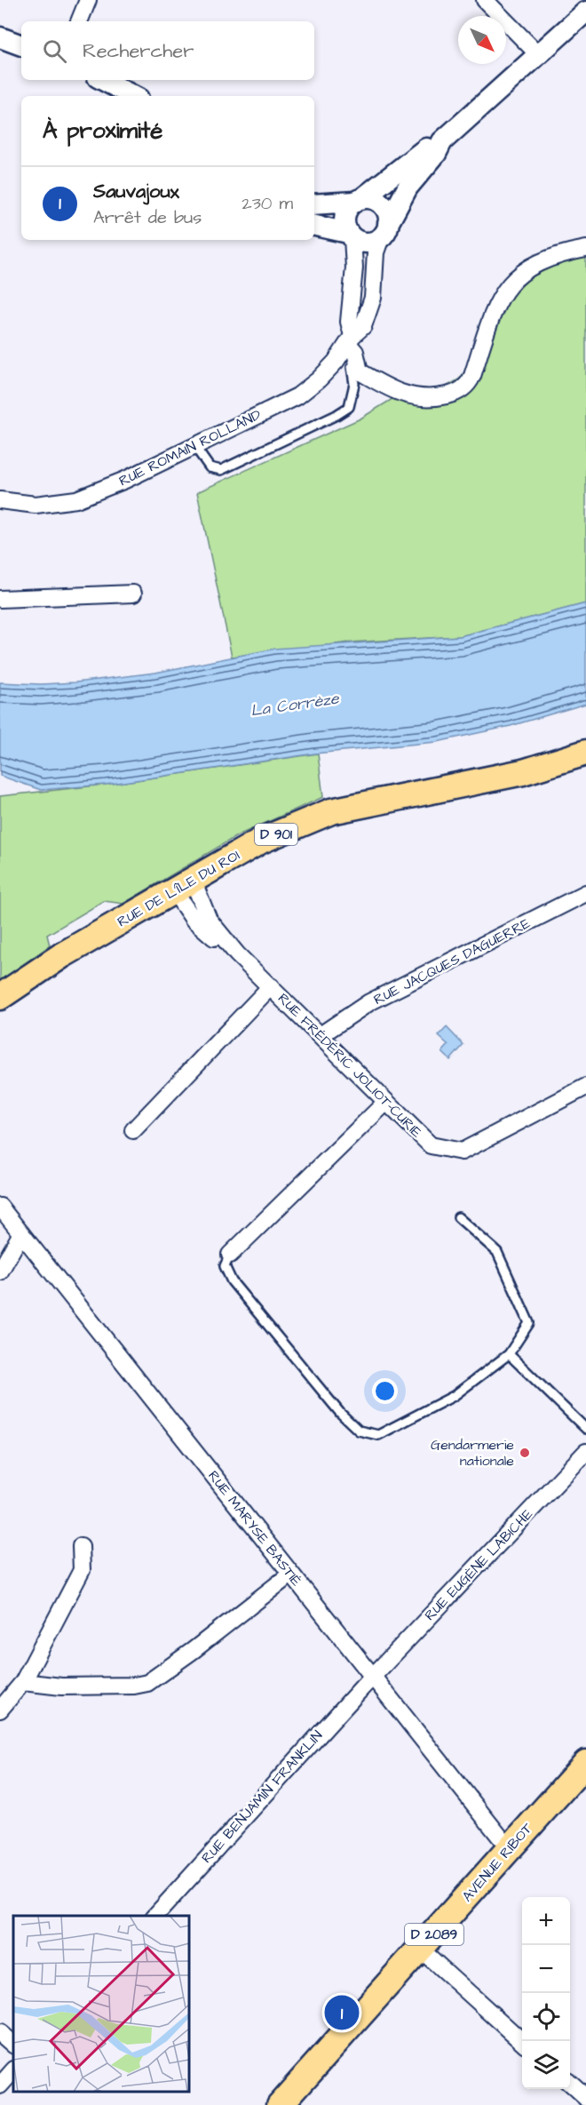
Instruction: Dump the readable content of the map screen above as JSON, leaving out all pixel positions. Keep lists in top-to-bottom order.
{
  "streets": {
    "main road": [
      "D 901",
      "RUE DE L'ÎLE DU ROI",
      "AVENUE RIBOT",
      "D 2089"
    ],
    "street": [
      "RUE ROMAIN ROLLAND",
      "RUE JACQUES DAGUERRE",
      "RUE FRÉDÉRIC JOLIOT-CURIE",
      "RUE MARYSE BASTIÉ",
      "RUE EUGÈNE LABICHE",
      "RUE BENJAMIN FRANKLIN"
    ]
  },
  "crossings": [
    ["RUE DE L'ÎLE DU ROI", "RUE FRÉDÉRIC JOLIOT-CURIE"],
    ["RUE JACQUES DAGUERRE", "RUE FRÉDÉRIC JOLIOT-CURIE"],
    ["RUE MARYSE BASTIÉ", "RUE EUGÈNE LABICHE"],
    ["RUE MARYSE BASTIÉ", "RUE BENJAMIN FRANKLIN"],
    ["RUE MARYSE BASTIÉ", "AVENUE RIBOT"],
    ["RUE EUGÈNE LABICHE", "RUE BENJAMIN FRANKLIN"]
  ],
  "water": ["La Corrèze"],
  "places": ["Gendarmerie nationale"],
  "north": "bottom right",
  "page": {
    "search": "Rechercher",
    "heading": "À proximité",
    "list": [
      {
        "mark": "1",
        "name": "Sauvajoux",
        "note": "Arrêt de bus",
        "value": "230 m"
      }
    ],
    "map_buttons": ["+", "−"],
    "pins": "1"
  }
}
